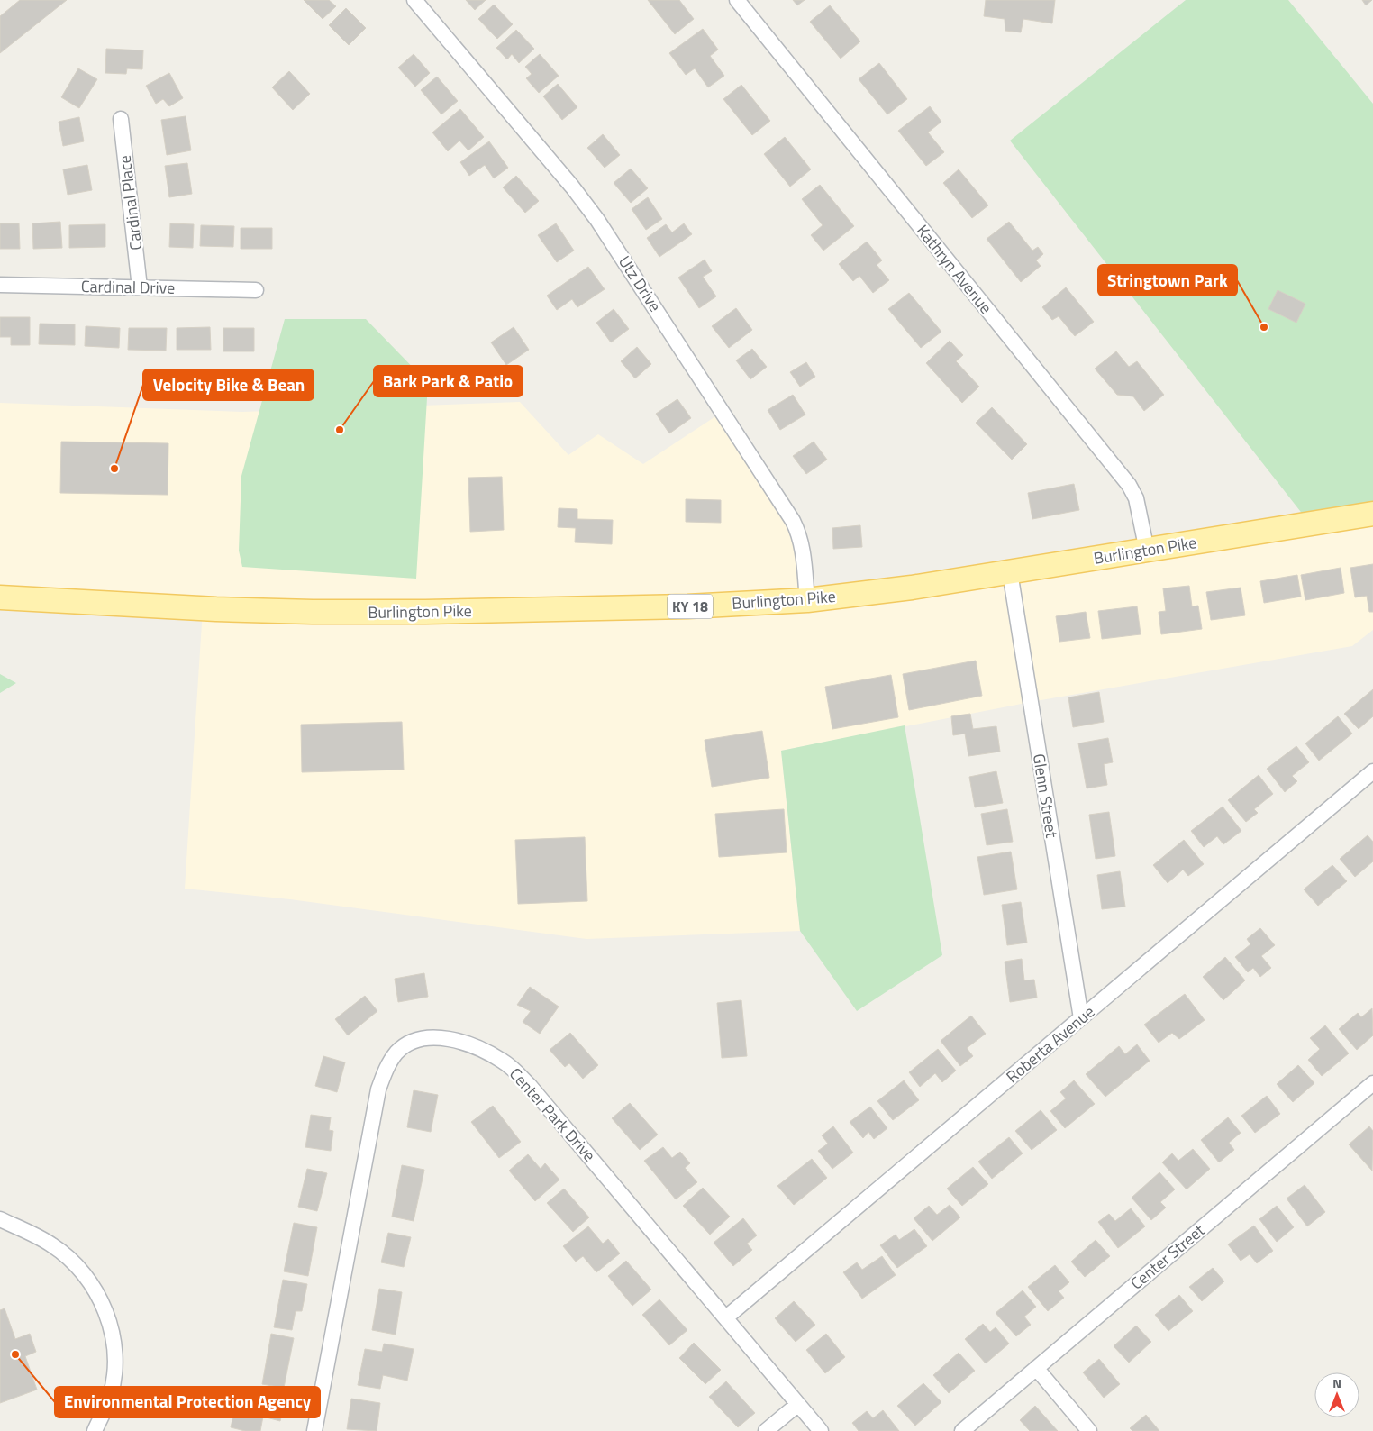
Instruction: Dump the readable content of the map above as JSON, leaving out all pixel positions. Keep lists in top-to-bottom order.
{
  "streets": {
    "main road": ["Burlington Pike", "KY 18"],
    "street": [
      "Cardinal Place",
      "Kathryn Avenue",
      "Utz Drive",
      "Cardinal Drive",
      "Glenn Street",
      "Roberta Avenue",
      "Center Park Drive",
      "Center Street"
    ]
  },
  "crossings": [
    ["Cardinal Place", "Cardinal Drive"],
    ["Kathryn Avenue", "Burlington Pike"],
    ["Utz Drive", "Burlington Pike"],
    ["Burlington Pike", "Glenn Street"],
    ["Glenn Street", "Roberta Avenue"],
    ["Roberta Avenue", "Center Park Drive"]
  ],
  "places": [
    "Stringtown Park",
    "Bark Park & Patio",
    "Velocity Bike & Bean",
    "Environmental Protection Agency"
  ],
  "north": "top"
}
